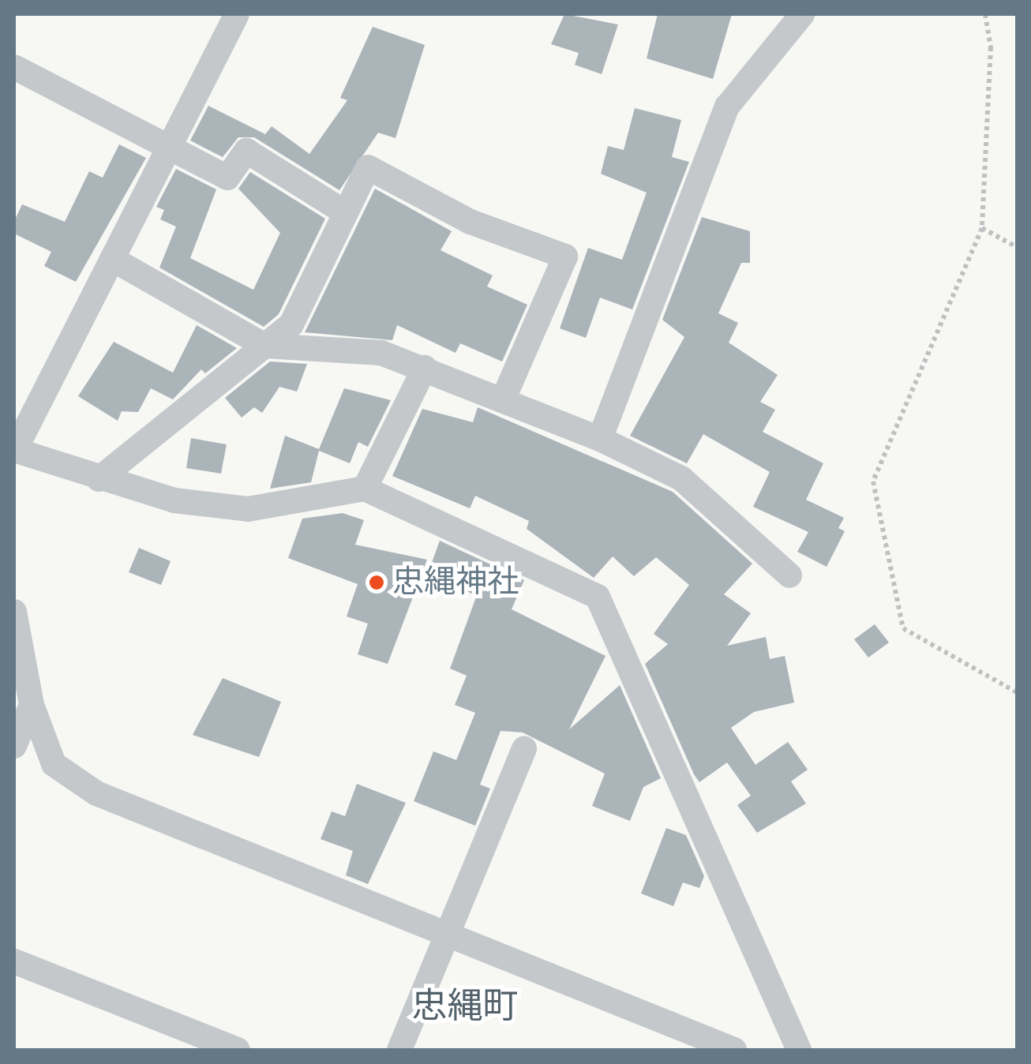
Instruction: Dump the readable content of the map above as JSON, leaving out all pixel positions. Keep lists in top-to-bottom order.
{
  "districts": ["忠縄町"],
  "places": ["忠縄神社"]
}
